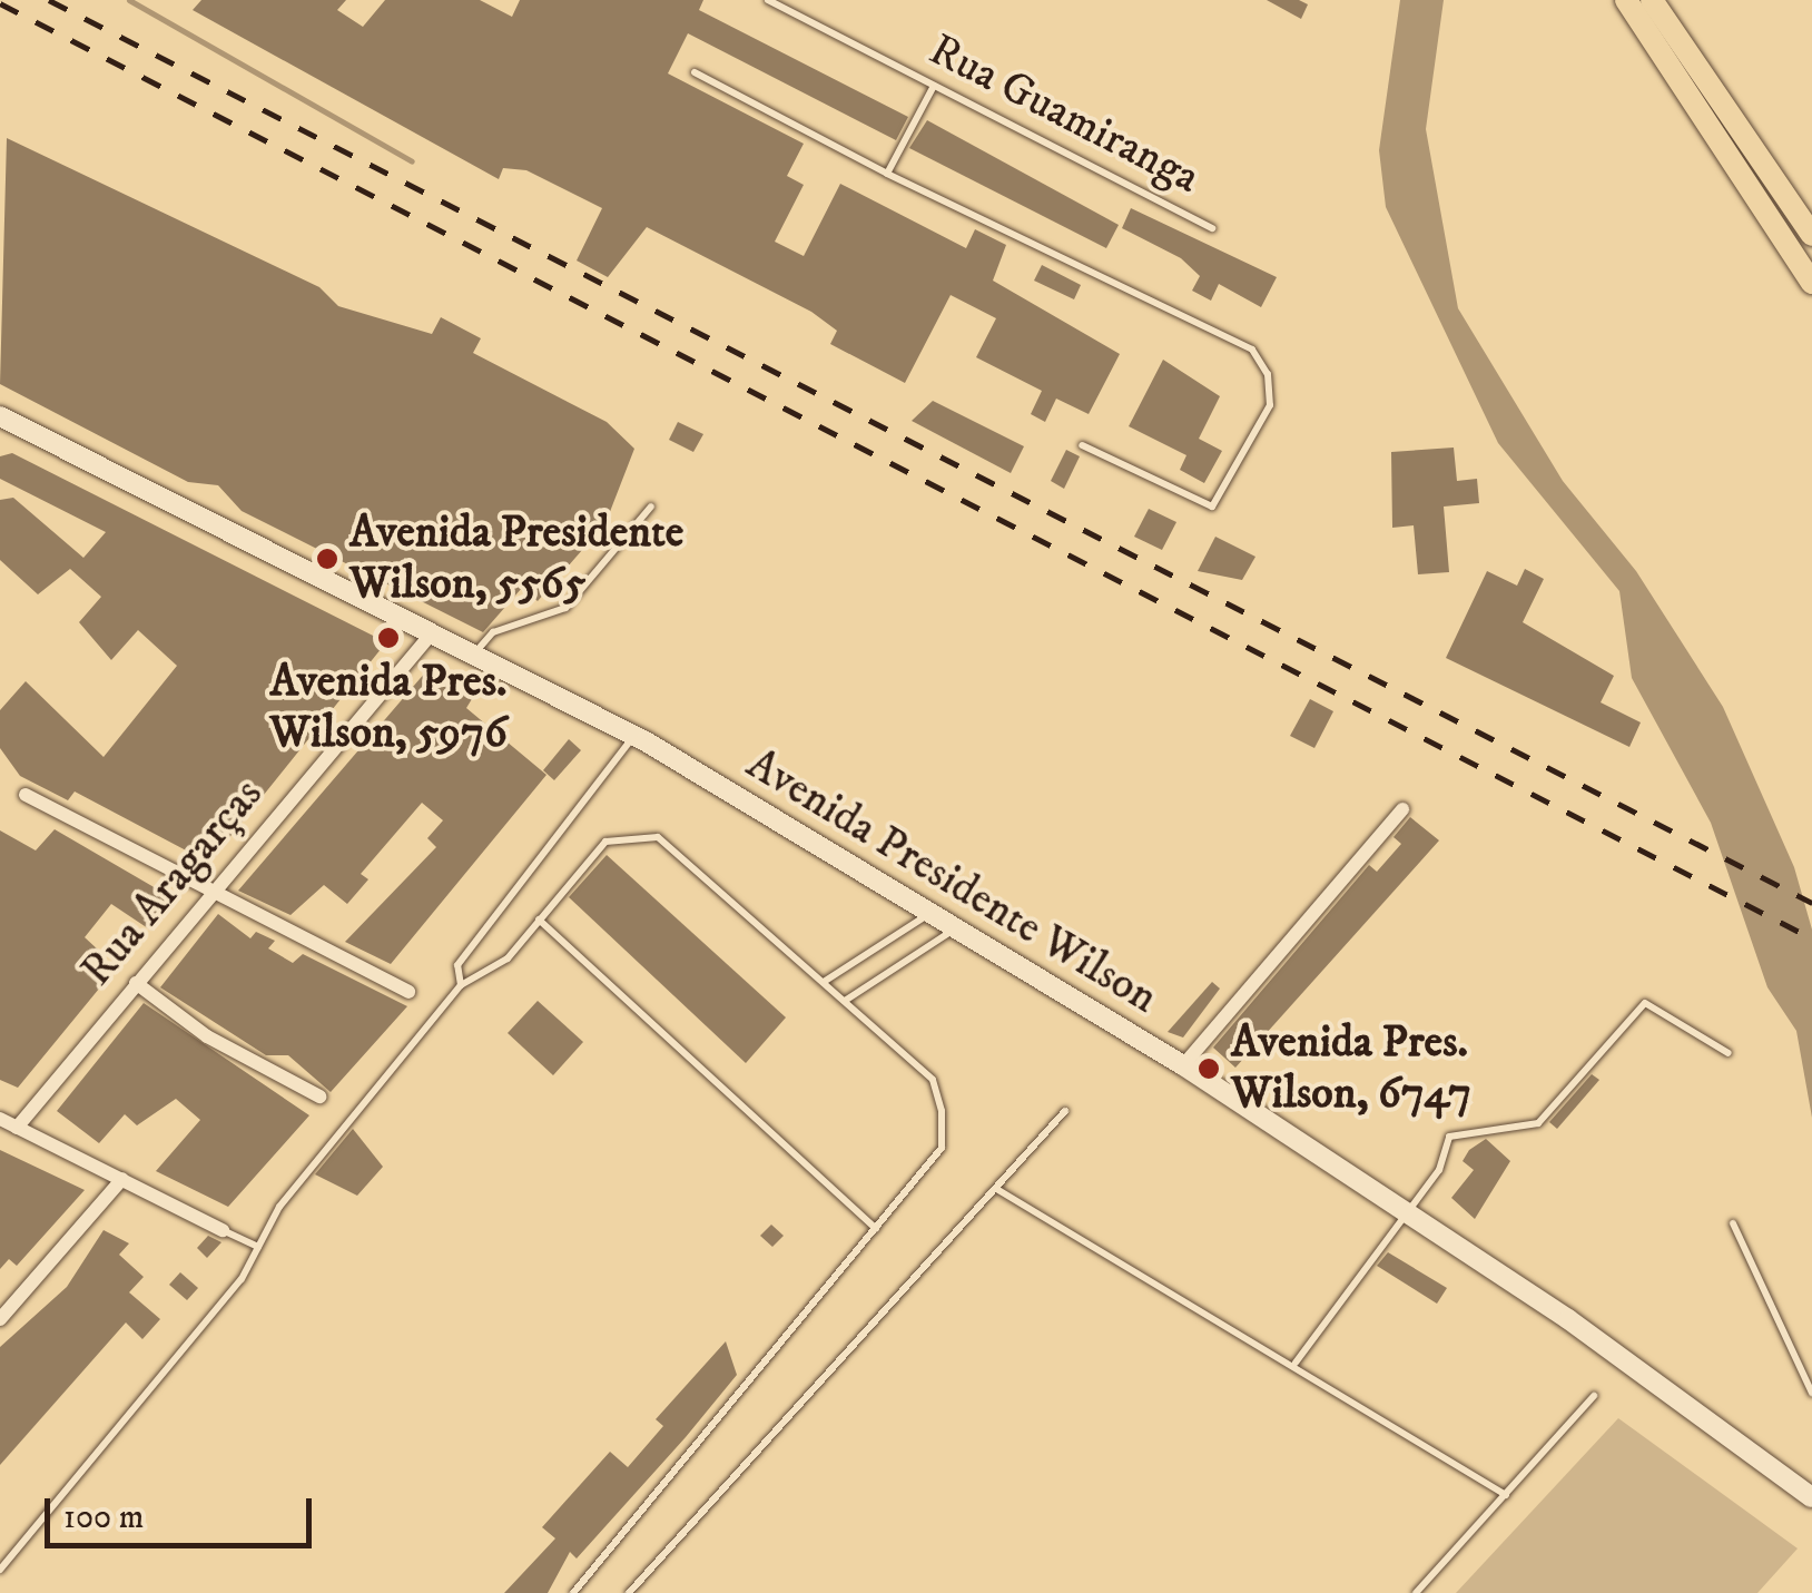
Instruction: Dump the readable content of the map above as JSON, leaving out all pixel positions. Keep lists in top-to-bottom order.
{
  "streets": {
    "main road": ["Avenida Presidente Wilson"],
    "street": ["Rua Aragarças"],
    "lane": ["Rua Guamiranga"]
  },
  "crossings": [
    ["Avenida Presidente Wilson", "Rua Aragarças"]
  ],
  "places": ["Avenida Presidente Wilson, 5565", "Avenida Pres. Wilson, 5976", "Avenida Pres. Wilson, 6747"],
  "scale_bar": "100 m"
}
